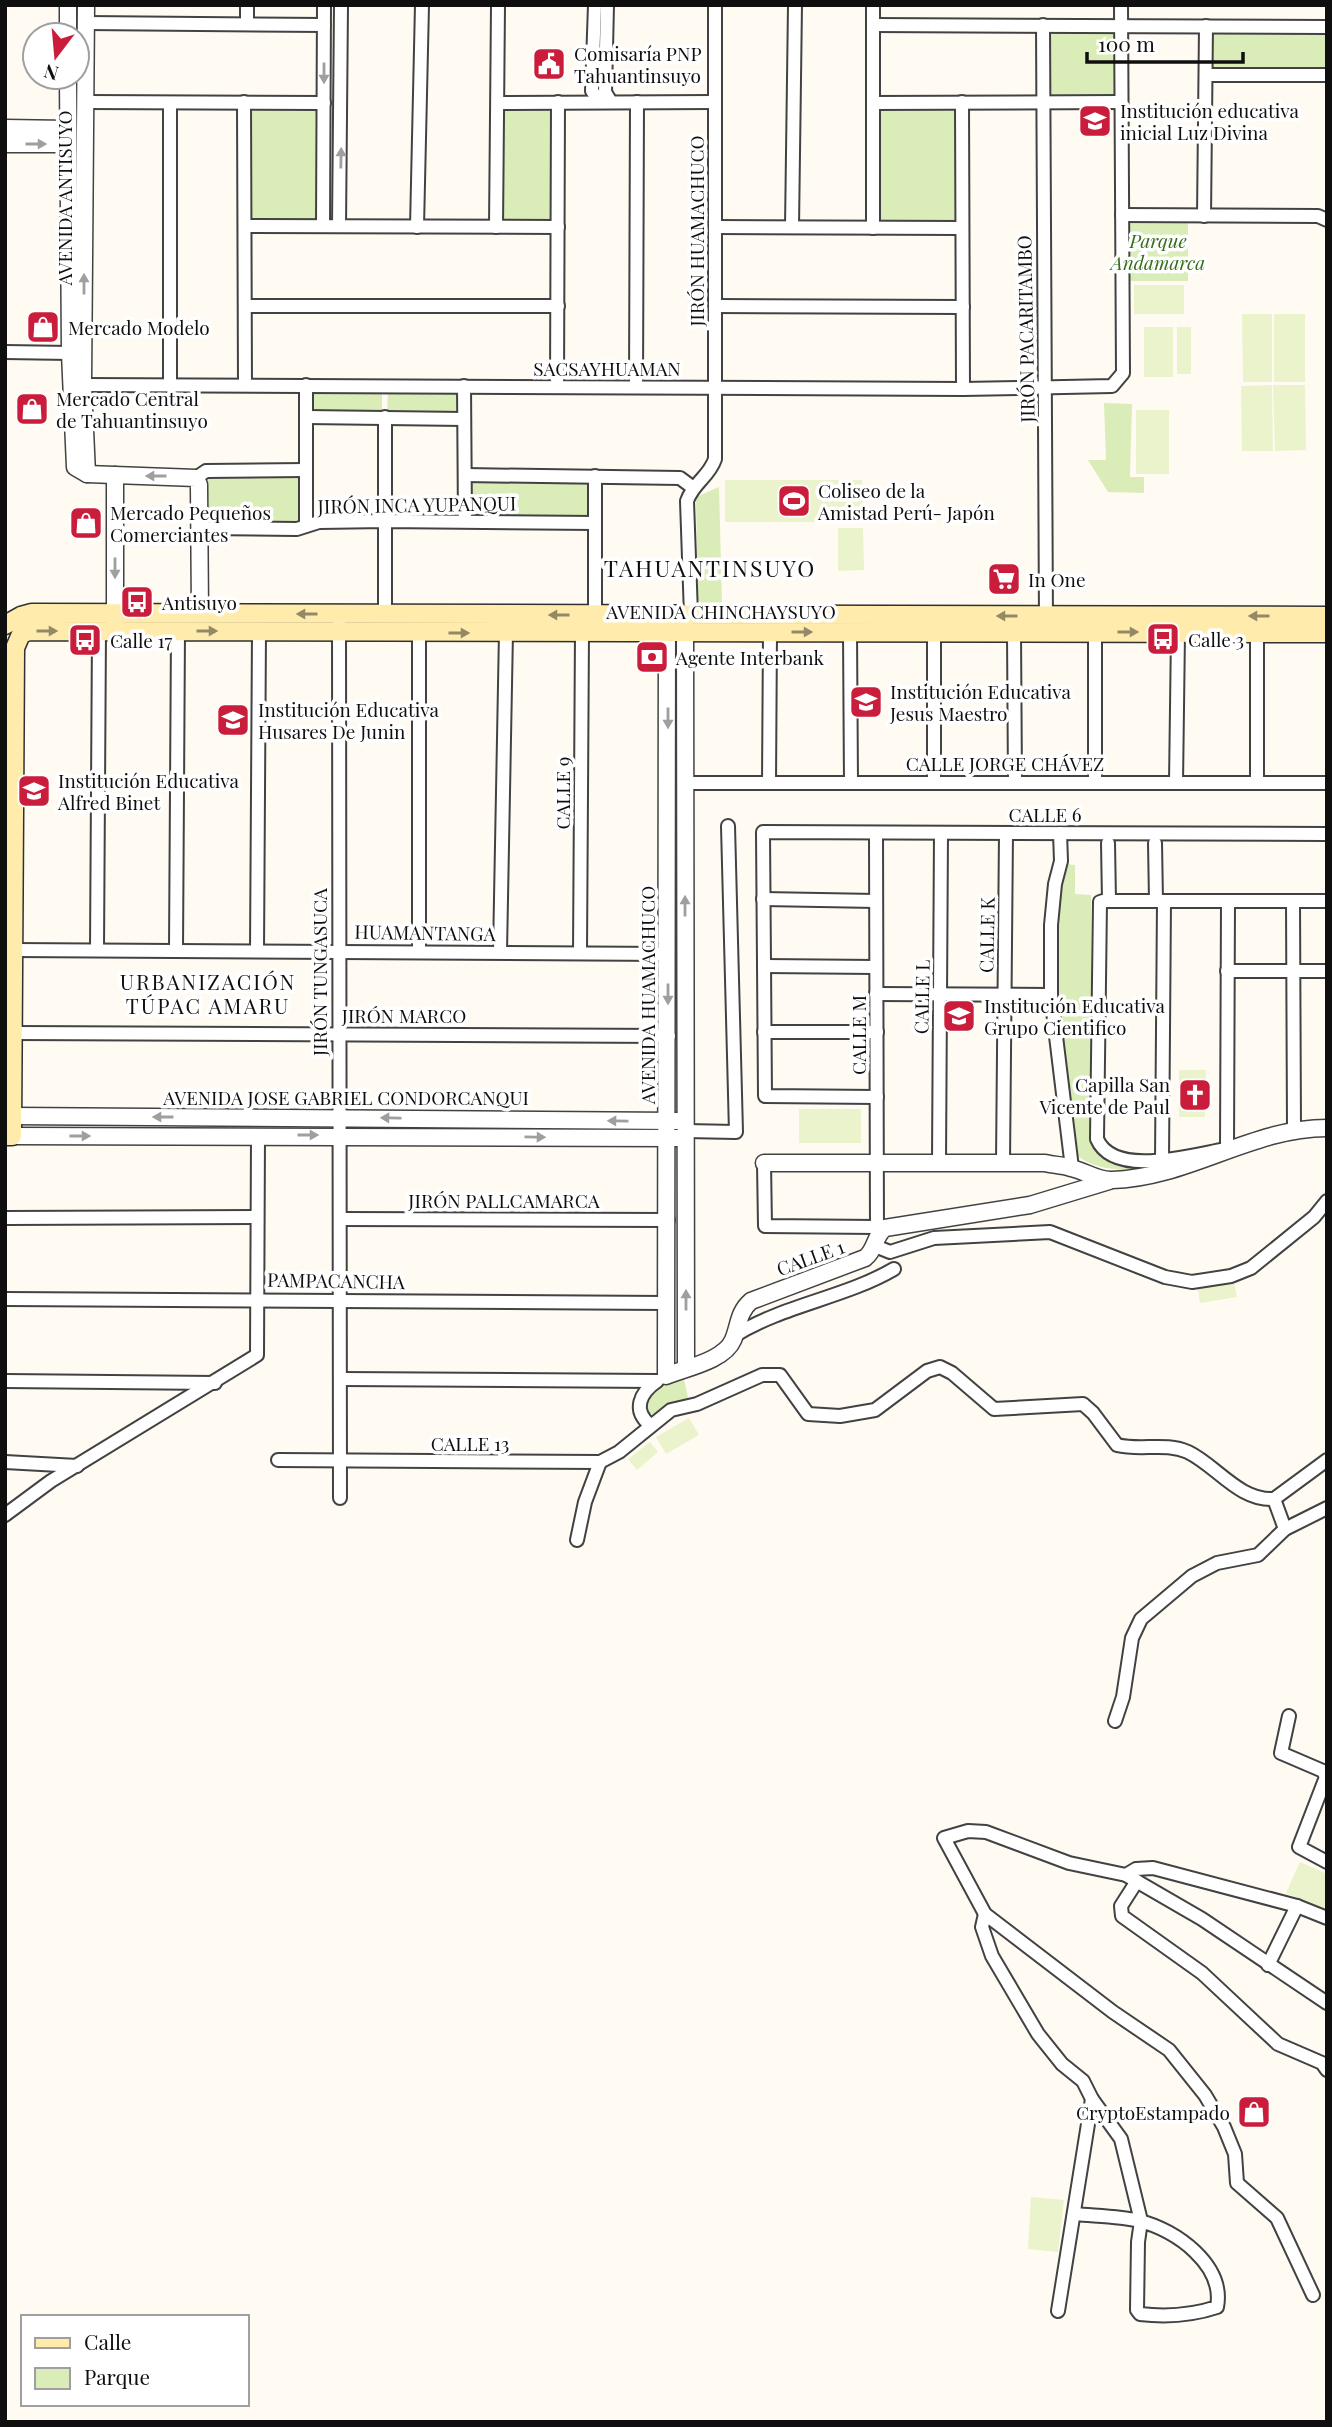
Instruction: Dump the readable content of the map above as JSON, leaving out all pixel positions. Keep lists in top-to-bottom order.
{
  "streets": {
    "main road": ["AVENIDA CHINCHAYSUYO"],
    "street": [
      "AVENIDA ANTISUYO",
      "JIRÓN HUAMACHUCO",
      "JIRÓN PACARITAMBO",
      "SACSAYHUAMAN",
      "JIRÓN INCA YUPANQUI",
      "CALLE JORGE CHÁVEZ",
      "CALLE 9",
      "CALLE 6",
      "HUAMANTANGA",
      "CALLE K",
      "JIRÓN TUNGASUCA",
      "AVENIDA HUAMACHUCO",
      "CALLE L",
      "JIRÓN MARCO",
      "CALLE M",
      "AVENIDA JOSE GABRIEL CONDORCANQUI",
      "JIRÓN PALLCAMARCA",
      "CALLE 1",
      "PAMPACANCHA",
      "CALLE 13"
    ]
  },
  "crossings": [
    ["AVENIDA ANTISUYO", "SACSAYHUAMAN"],
    ["JIRÓN HUAMACHUCO", "SACSAYHUAMAN"],
    ["JIRÓN HUAMACHUCO", "JIRÓN INCA YUPANQUI"],
    ["JIRÓN PACARITAMBO", "SACSAYHUAMAN"],
    ["JIRÓN PACARITAMBO", "AVENIDA CHINCHAYSUYO"],
    ["AVENIDA CHINCHAYSUYO", "CALLE 9"],
    ["AVENIDA CHINCHAYSUYO", "JIRÓN TUNGASUCA"],
    ["AVENIDA CHINCHAYSUYO", "AVENIDA HUAMACHUCO"],
    ["CALLE JORGE CHÁVEZ", "AVENIDA HUAMACHUCO"],
    ["CALLE 9", "HUAMANTANGA"],
    ["CALLE 6", "CALLE K"],
    ["CALLE 6", "CALLE L"],
    ["CALLE 6", "CALLE M"],
    ["HUAMANTANGA", "JIRÓN TUNGASUCA"],
    ["HUAMANTANGA", "AVENIDA HUAMACHUCO"],
    ["CALLE K", "CALLE 1"],
    ["JIRÓN TUNGASUCA", "JIRÓN MARCO"],
    ["JIRÓN TUNGASUCA", "AVENIDA JOSE GABRIEL CONDORCANQUI"],
    ["JIRÓN TUNGASUCA", "JIRÓN PALLCAMARCA"],
    ["JIRÓN TUNGASUCA", "PAMPACANCHA"],
    ["JIRÓN TUNGASUCA", "CALLE 13"],
    ["AVENIDA HUAMACHUCO", "JIRÓN MARCO"],
    ["AVENIDA HUAMACHUCO", "AVENIDA JOSE GABRIEL CONDORCANQUI"],
    ["AVENIDA HUAMACHUCO", "JIRÓN PALLCAMARCA"],
    ["AVENIDA HUAMACHUCO", "CALLE 1"],
    ["AVENIDA HUAMACHUCO", "PAMPACANCHA"],
    ["CALLE L", "CALLE 1"],
    ["CALLE M", "CALLE 1"]
  ],
  "districts": ["TAHUANTINSUYO", "URBANIZACIÓN TÚPAC AMARU"],
  "parks": ["Parque Andamarca"],
  "places": {
    "public building": ["Comisaría PNP Tahuantinsuyo"],
    "school or university": [
      "Institución educativa inicial Luz Divina",
      "Institución Educativa Jesus Maestro",
      "Institución Educativa Husares De Junin",
      "Institución Educativa Alfred Binet",
      "Institución Educativa Grupo Cientifico"
    ],
    "shop": [
      "Mercado Modelo",
      "Mercado Central de Tahuantinsuyo",
      "Mercado Pequeños Comerciantes",
      "CryptoEstampado"
    ],
    "sports": ["Coliseo de la Amistad Perú- Japón"],
    "supermarket": ["In One"],
    "bus stop": ["Antisuyo", "Calle 3", "Calle 17"],
    "bank": ["Agente Interbank"],
    "church": ["Capilla San Vicente de Paul"]
  },
  "legend": ["Calle", "Parque"],
  "scale_bar": "100 m",
  "north": "bottom"
}
